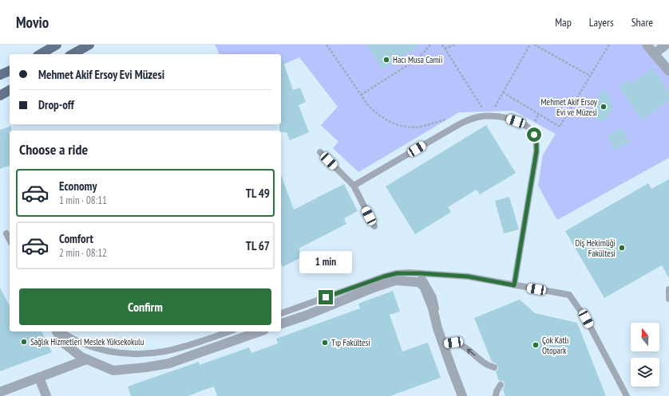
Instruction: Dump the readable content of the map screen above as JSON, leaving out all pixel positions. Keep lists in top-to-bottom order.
{
  "places": [
    "Hacı Musa Camii",
    "Mehmet Akif Ersoy Evi ve Müzesi",
    "Diş Hekimliği Fakültesi",
    "Sağlık Hizmetleri Meslek Yüksekokulu",
    "Tıp Fakültesi",
    "Çok Katlı Otopark"
  ],
  "north": "top",
  "page": {
    "header": "Movio",
    "nav": ["Map", "Layers", "Share"],
    "banner": ["Mehmet Akif Ersoy Evi Müzesi", "Drop-off"],
    "heading": "Choose a ride",
    "list": [
      {
        "name": "Economy",
        "note": "1 min · 08:11",
        "value": "TL 49"
      },
      {
        "name": "Comfort",
        "note": "2 min · 08:12",
        "value": "TL 67"
      }
    ],
    "bubble": "1 min",
    "buttons": "Confirm"
  }
}
